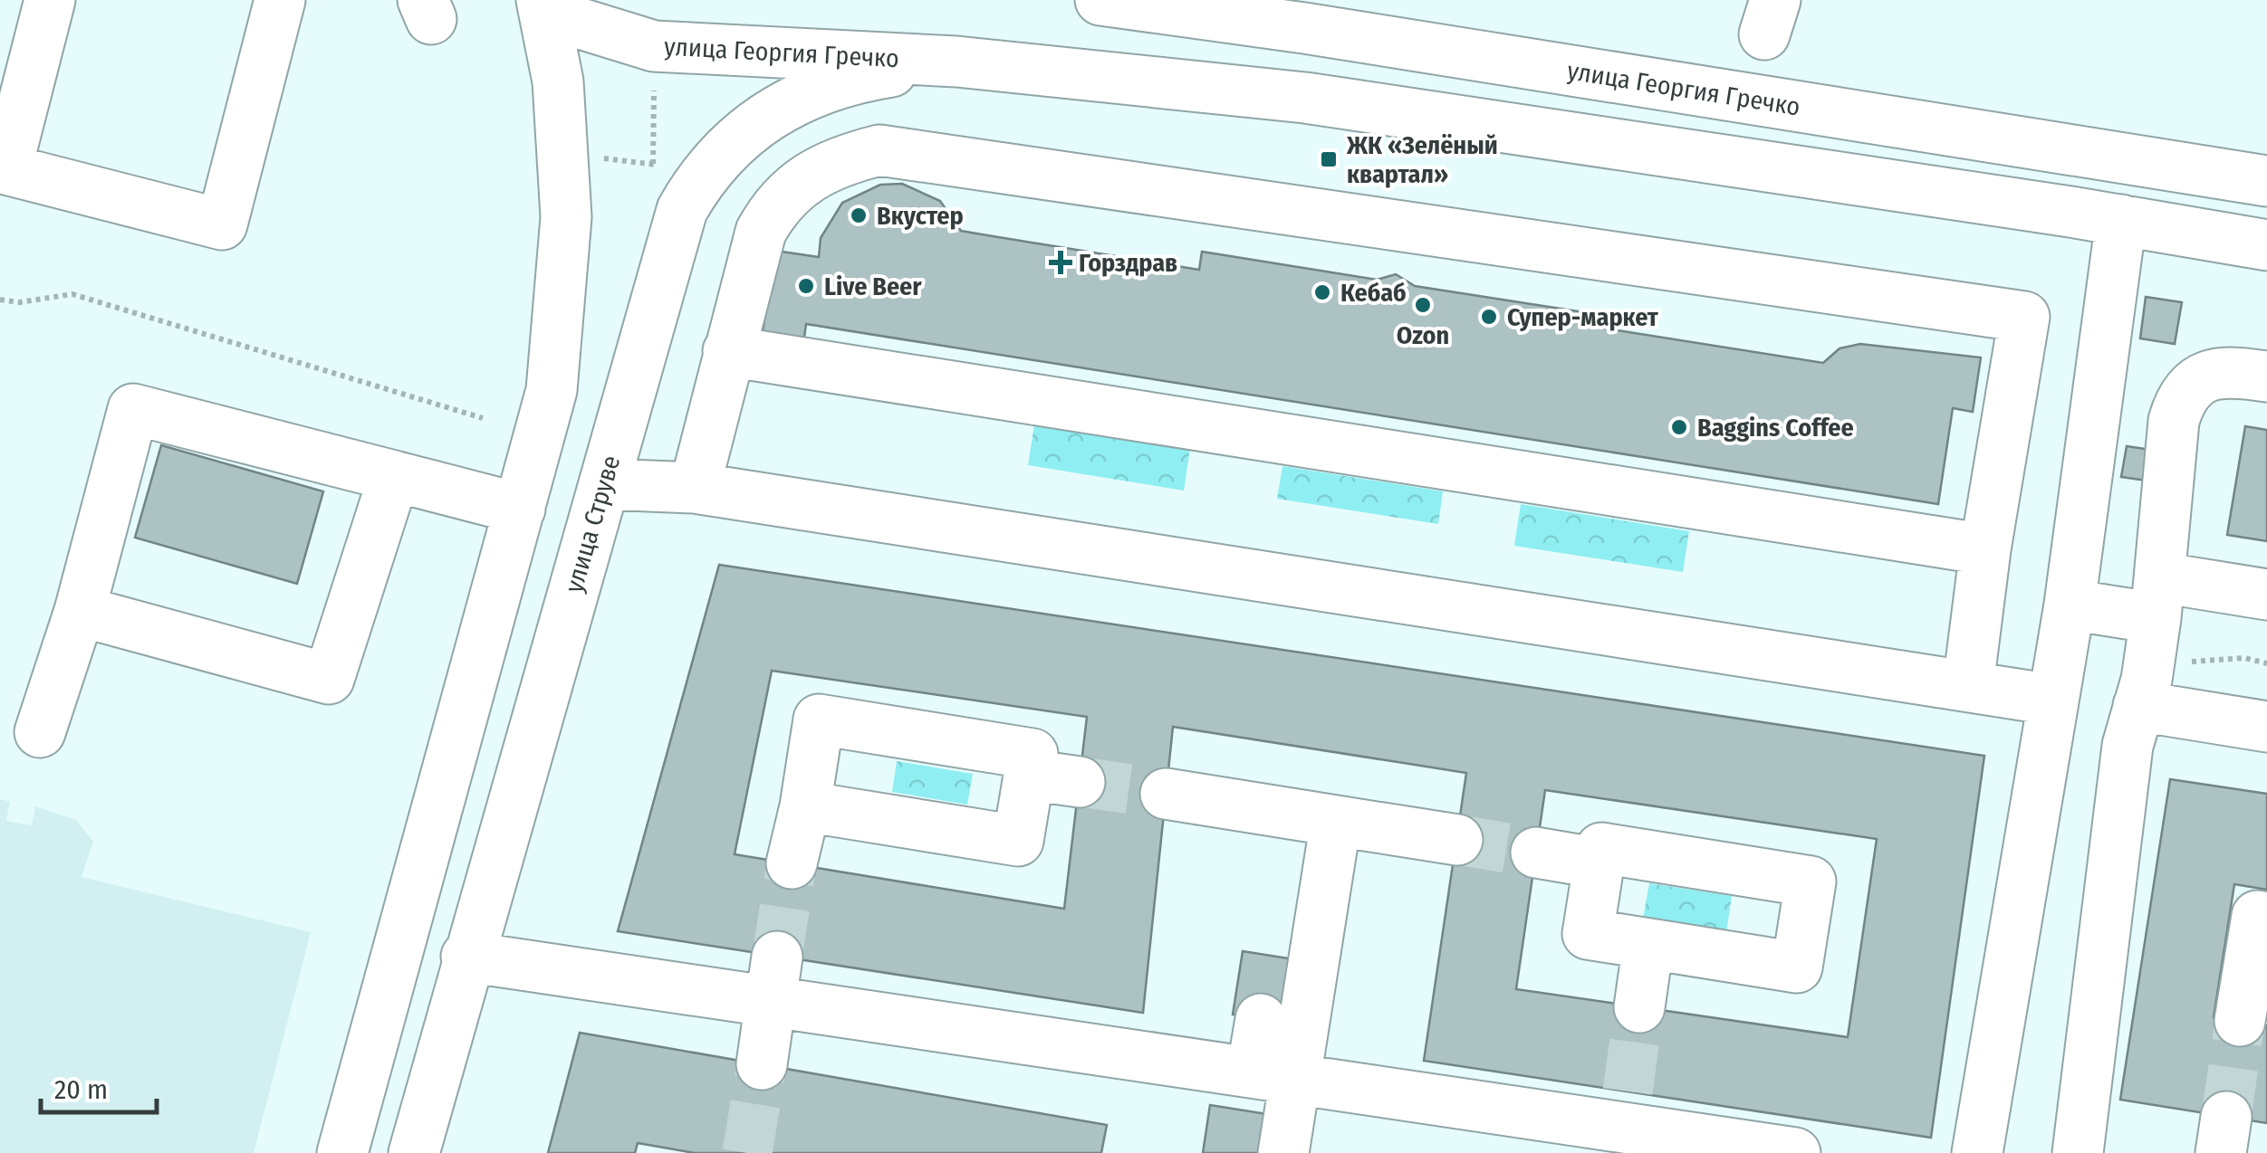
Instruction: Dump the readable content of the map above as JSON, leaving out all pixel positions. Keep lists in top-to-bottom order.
{
  "streets": {
    "street": ["улица Георгия Гречко", "улица Струве"]
  },
  "crossings": [
    ["улица Георгия Гречко", "улица Струве"]
  ],
  "places": {
    "transit": ["ЖК «Зелёный квартал»"],
    "other": [
      "Вкустер",
      "Live Beer",
      "Кебаб",
      "Ozon",
      "Супер-маркет",
      "Baggins Coffee"
    ],
    "health": ["Горздрав"]
  },
  "scale_bar": "20 m"
}
